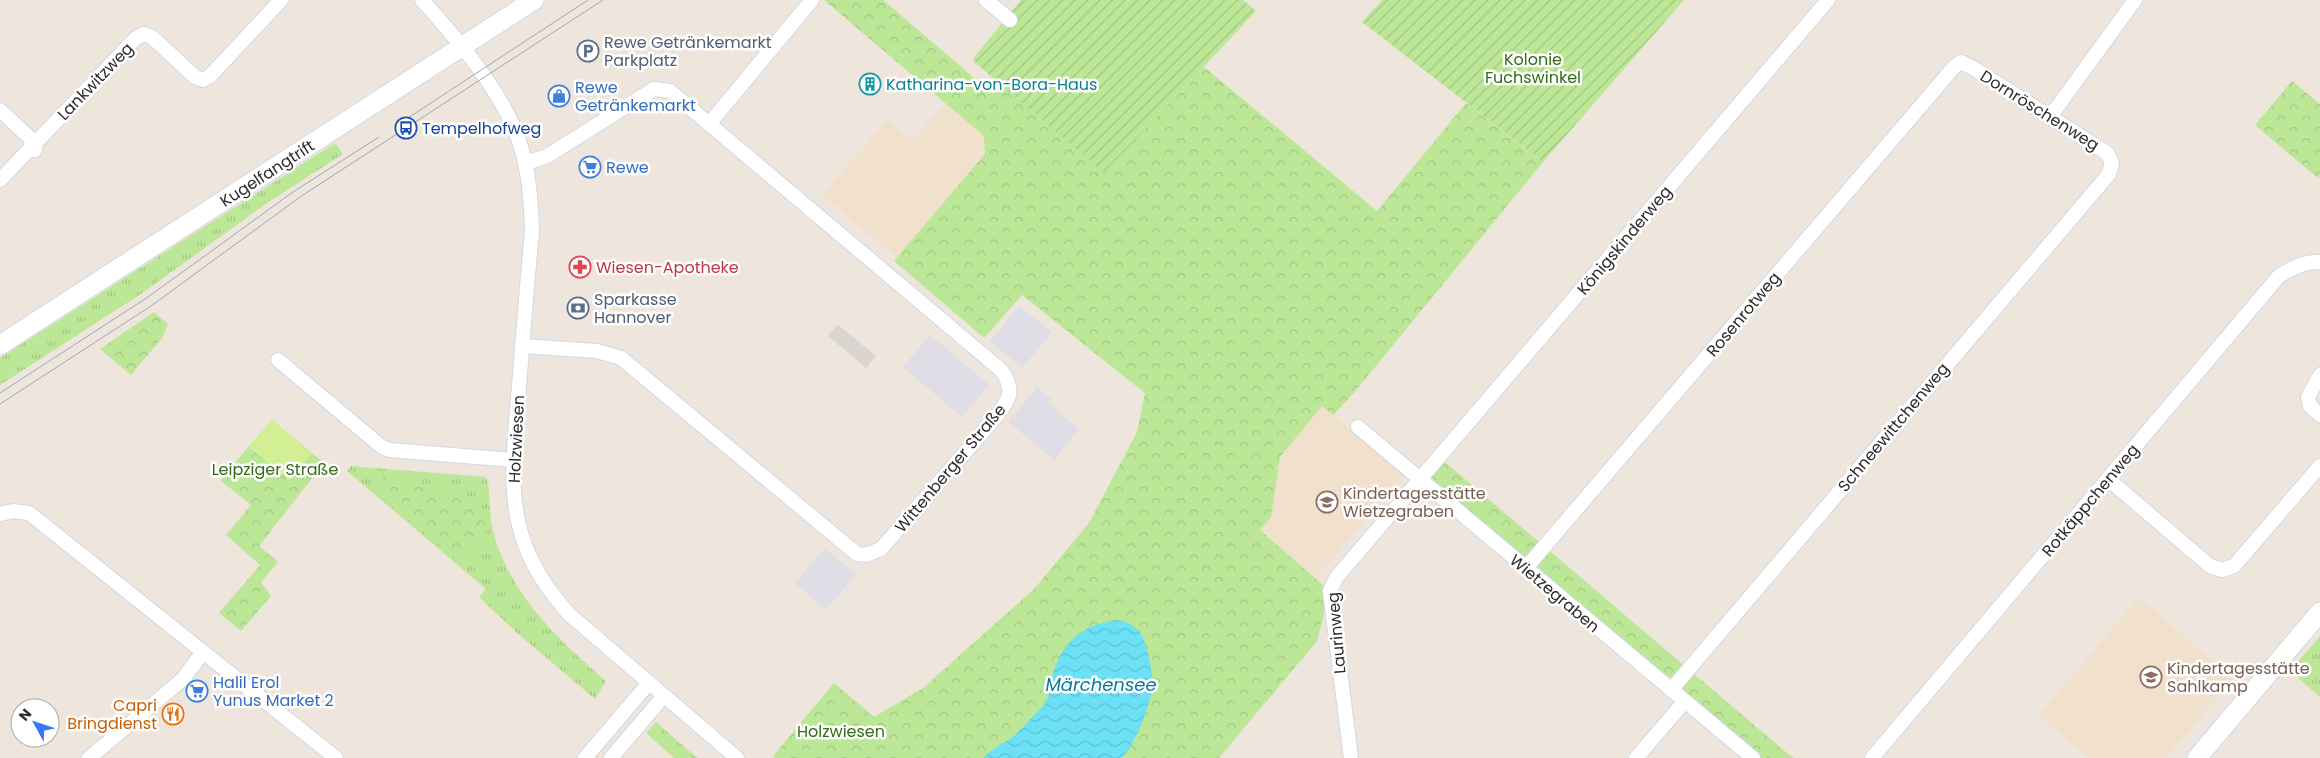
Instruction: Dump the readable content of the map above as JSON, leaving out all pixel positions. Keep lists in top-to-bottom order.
{
  "streets": {
    "street": [
      "Lankwitzweg",
      "Dornröschenweg",
      "Kugelfangtrift",
      "Königskinderweg",
      "Rosenrotweg",
      "Schneewittchenweg",
      "Holzwiesen",
      "Wittenberger Straße",
      "Rotkäppchenweg",
      "Wietzegraben",
      "Laurinweg"
    ]
  },
  "crossings": [
    ["Dornröschenweg", "Rosenrotweg"],
    ["Dornröschenweg", "Schneewittchenweg"],
    ["Kugelfangtrift", "Holzwiesen"],
    ["Königskinderweg", "Wietzegraben"],
    ["Königskinderweg", "Laurinweg"],
    ["Rosenrotweg", "Wietzegraben"],
    ["Schneewittchenweg", "Wietzegraben"],
    ["Holzwiesen", "Wittenberger Straße"],
    ["Wietzegraben", "Laurinweg"]
  ],
  "water": ["Märchensee"],
  "parks": ["Kolonie Fuchswinkel", "Leipziger Straße", "Holzwiesen"],
  "places": {
    "parking": ["Rewe Getränkemarkt Parkplatz"],
    "building": ["Katharina-von-Bora-Haus"],
    "shop": ["Rewe Getränkemarkt"],
    "bus stop": ["Tempelhofweg"],
    "supermarket": ["Rewe", "Halil Erol Yunus Market 2"],
    "pharmacy": ["Wiesen-Apotheke"],
    "bank": ["Sparkasse Hannover"],
    "school or university": ["Kindertagesstätte Wietzegraben", "Kindertagesstätte Sahlkamp"],
    "restaurant": ["Capri Bringdienst"]
  },
  "north": "top left"
}
